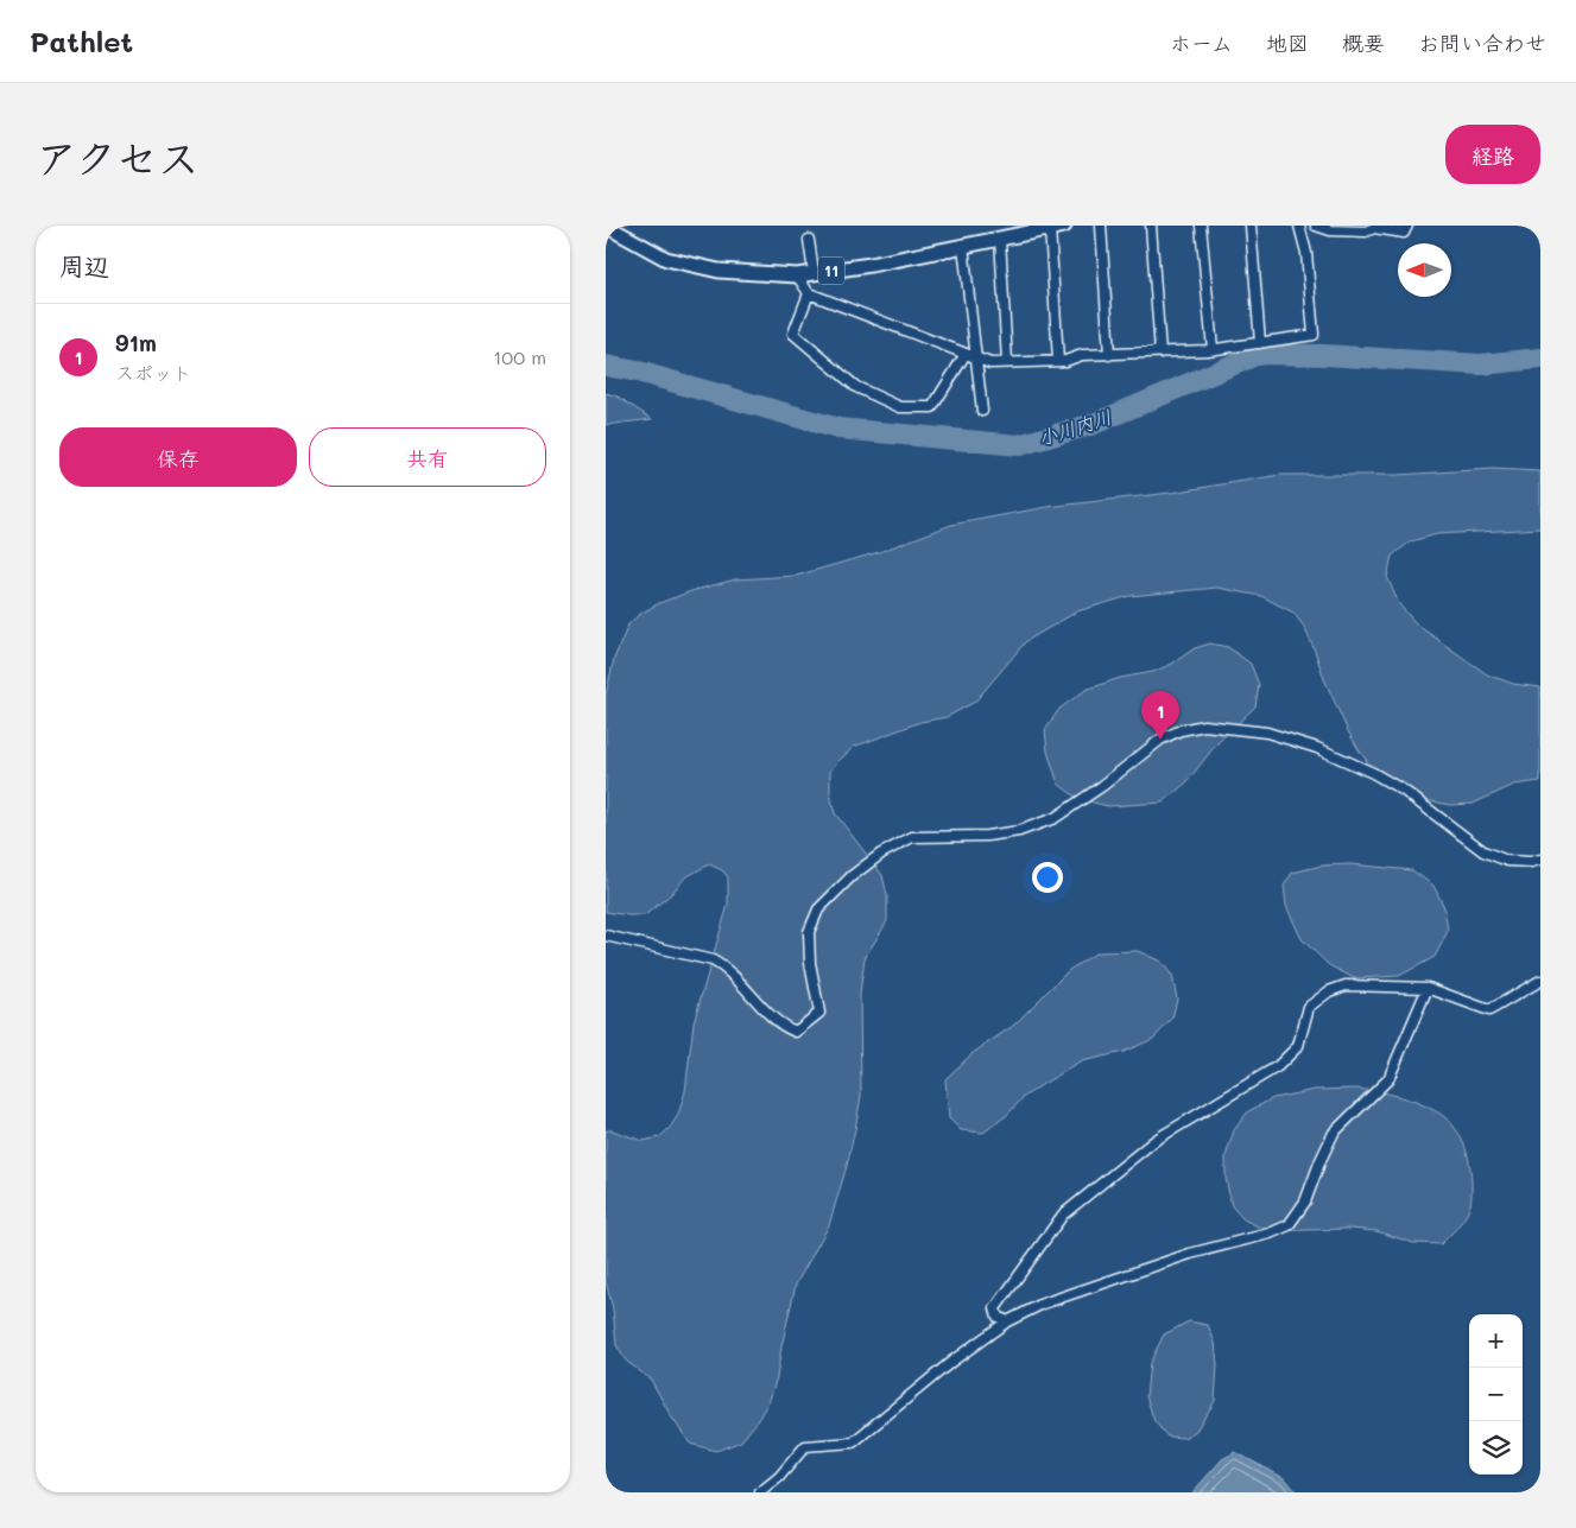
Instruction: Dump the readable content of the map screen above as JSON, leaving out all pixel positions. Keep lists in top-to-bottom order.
{
  "streets": {
    "main road": ["11"]
  },
  "water": ["小川内川"],
  "north": "left",
  "page": {
    "header": "Pathlet",
    "nav": [
      "ホーム",
      "地図",
      "概要",
      "お問い合わせ"
    ],
    "title": "アクセス",
    "buttons": [
      "経路",
      ["保存", "共有"]
    ],
    "heading": "周辺",
    "list": [
      {
        "mark": "1",
        "name": "91m",
        "note": "スポット",
        "value": "100 m"
      }
    ],
    "pins": "1",
    "map_buttons": ["+", "−"]
  }
}
